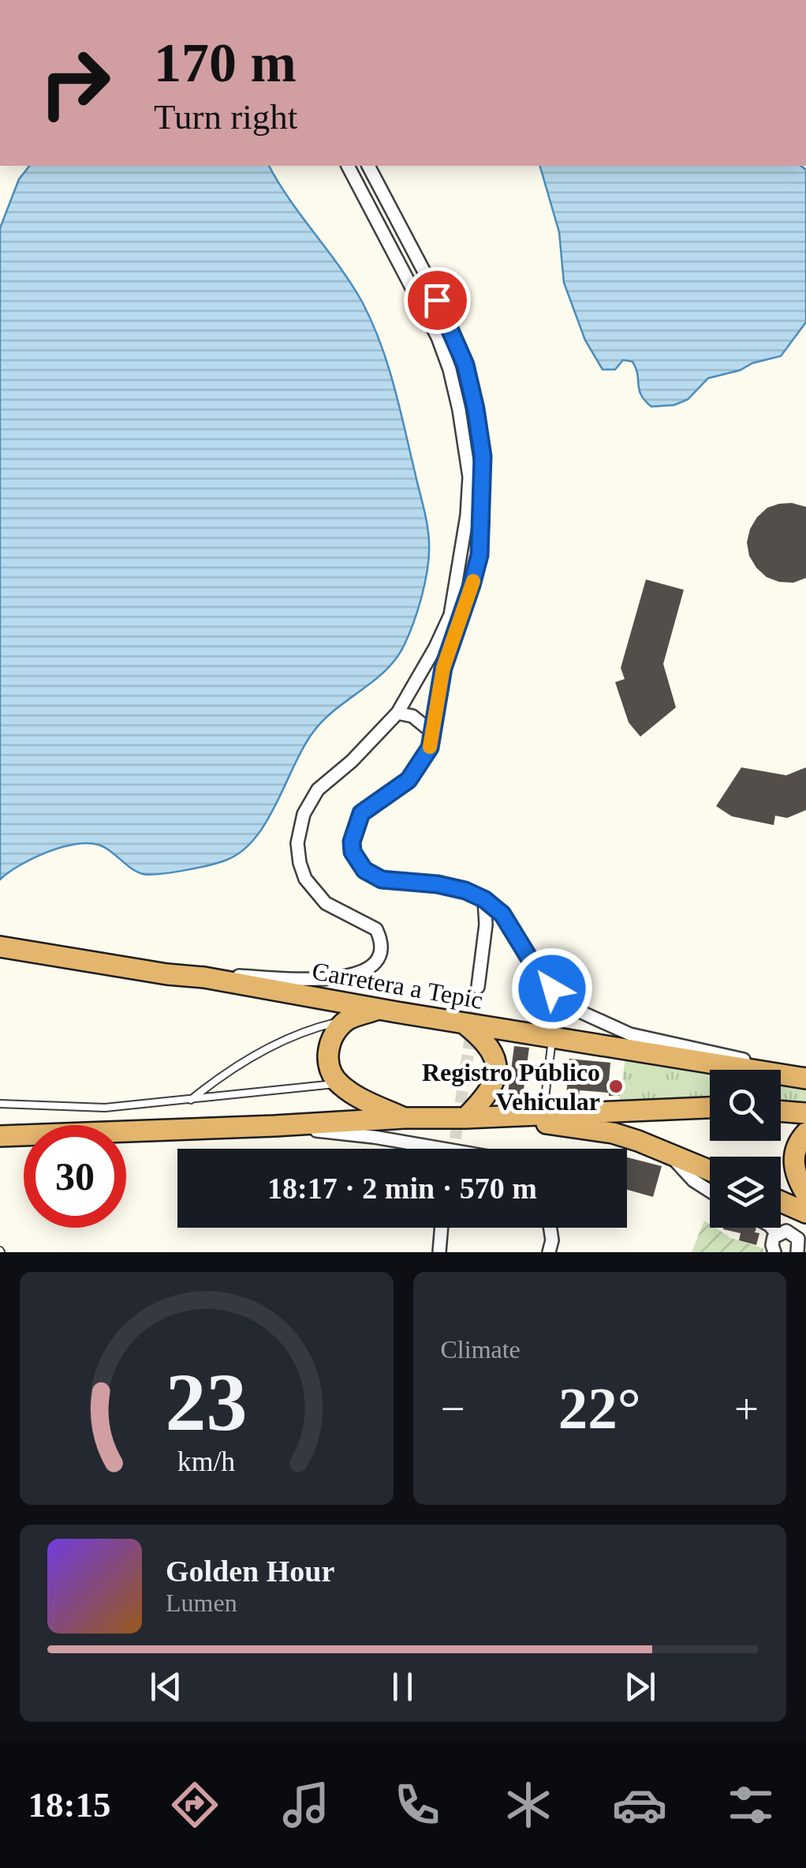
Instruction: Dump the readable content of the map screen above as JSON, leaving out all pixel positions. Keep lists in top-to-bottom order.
{
  "streets": {
    "highway": ["Carretera a Tepic"]
  },
  "places": ["Registro Público Vehicular"],
  "page": {
    "turn": ["170 m", "Turn right"],
    "limit": "30",
    "trip": "18:17 · 2 min · 570 m",
    "tile": "Climate",
    "heat": ["−", "22°", "+"],
    "song": ["Golden Hour", "Lumen"],
    "tabs": "18:15",
    "gauge": ["23", "km/h"]
  }
}
